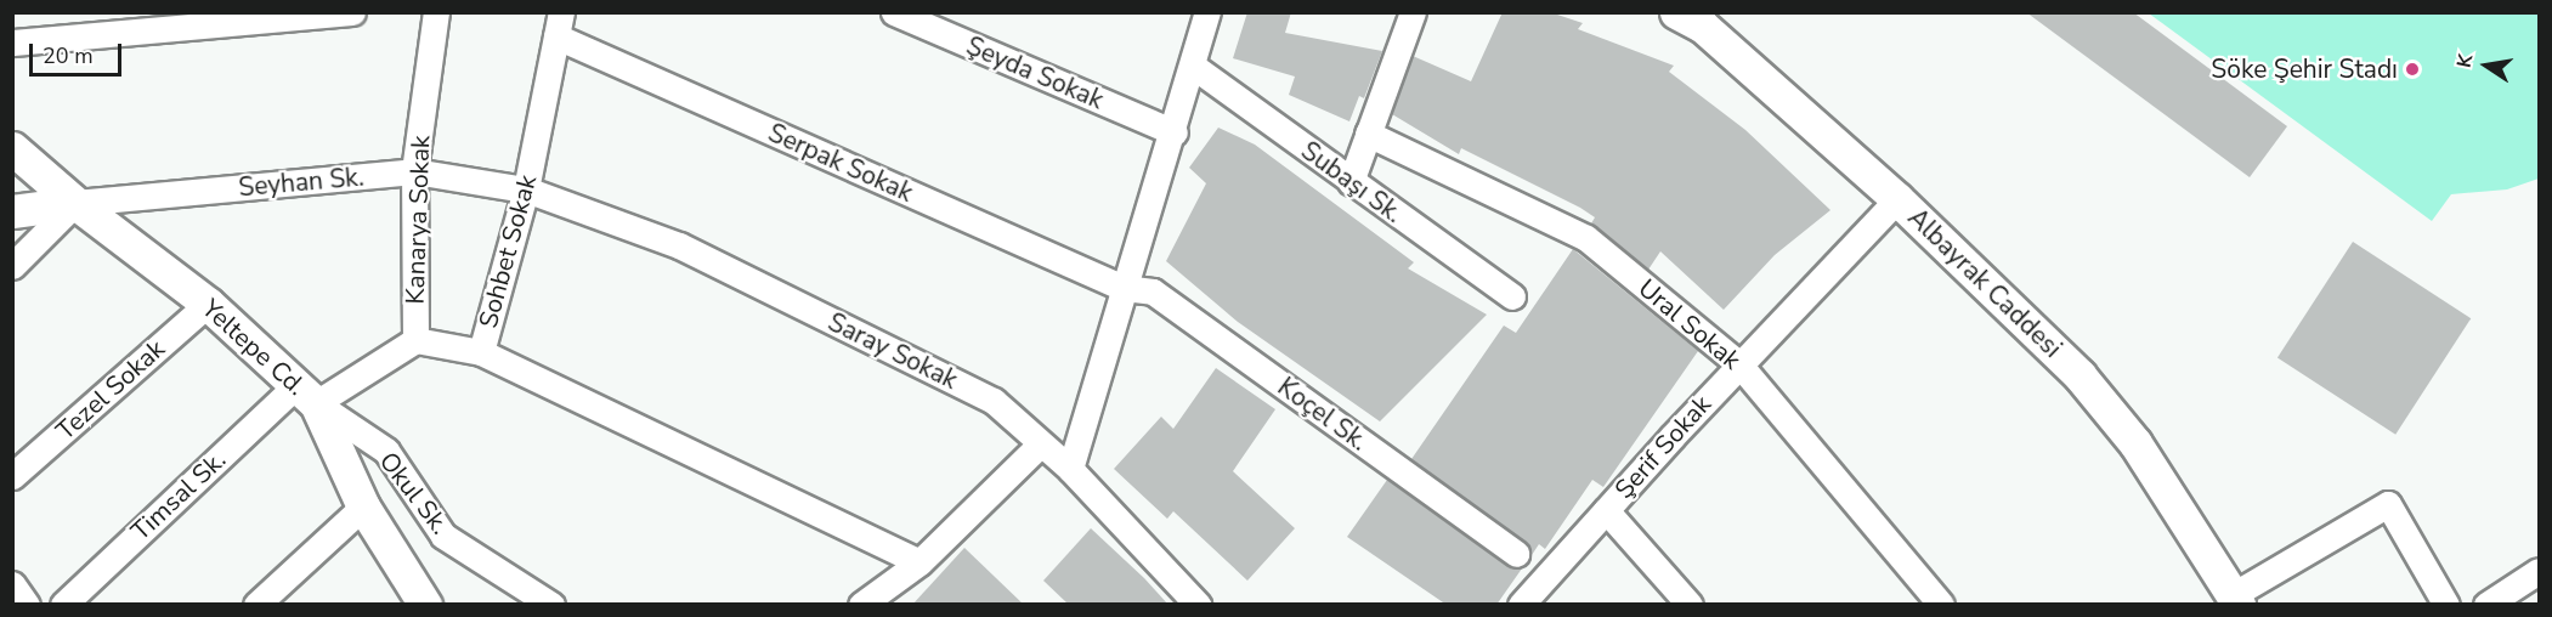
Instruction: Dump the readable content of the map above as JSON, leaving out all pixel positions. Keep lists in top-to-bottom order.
{
  "streets": {
    "street": [
      "Şeyda Sokak",
      "Serpak Sokak",
      "Seyhan Sk.",
      "Subaşı Sk.",
      "Kanarya Sokak",
      "Sohbet Sokak",
      "Albayrak Caddesi",
      "Ural Sokak",
      "Yeltepe Cd.",
      "Saray Sokak",
      "Tezel Sokak",
      "Koçel Sk.",
      "Şerif Sokak",
      "Okul Sk.",
      "Timsal Sk."
    ]
  },
  "crossings": [
    ["Serpak Sokak", "Sohbet Sokak"],
    ["Serpak Sokak", "Koçel Sk."],
    ["Seyhan Sk.", "Kanarya Sokak"],
    ["Seyhan Sk.", "Sohbet Sokak"],
    ["Seyhan Sk.", "Yeltepe Cd."],
    ["Seyhan Sk.", "Saray Sokak"],
    ["Kanarya Sokak", "Sohbet Sokak"],
    ["Sohbet Sokak", "Saray Sokak"],
    ["Albayrak Caddesi", "Şerif Sokak"],
    ["Ural Sokak", "Şerif Sokak"],
    ["Yeltepe Cd.", "Tezel Sokak"],
    ["Yeltepe Cd.", "Okul Sk."],
    ["Yeltepe Cd.", "Timsal Sk."],
    ["Okul Sk.", "Timsal Sk."]
  ],
  "places": ["Söke Şehir Stadı"],
  "scale_bar": "20 m",
  "north": "left"
}
